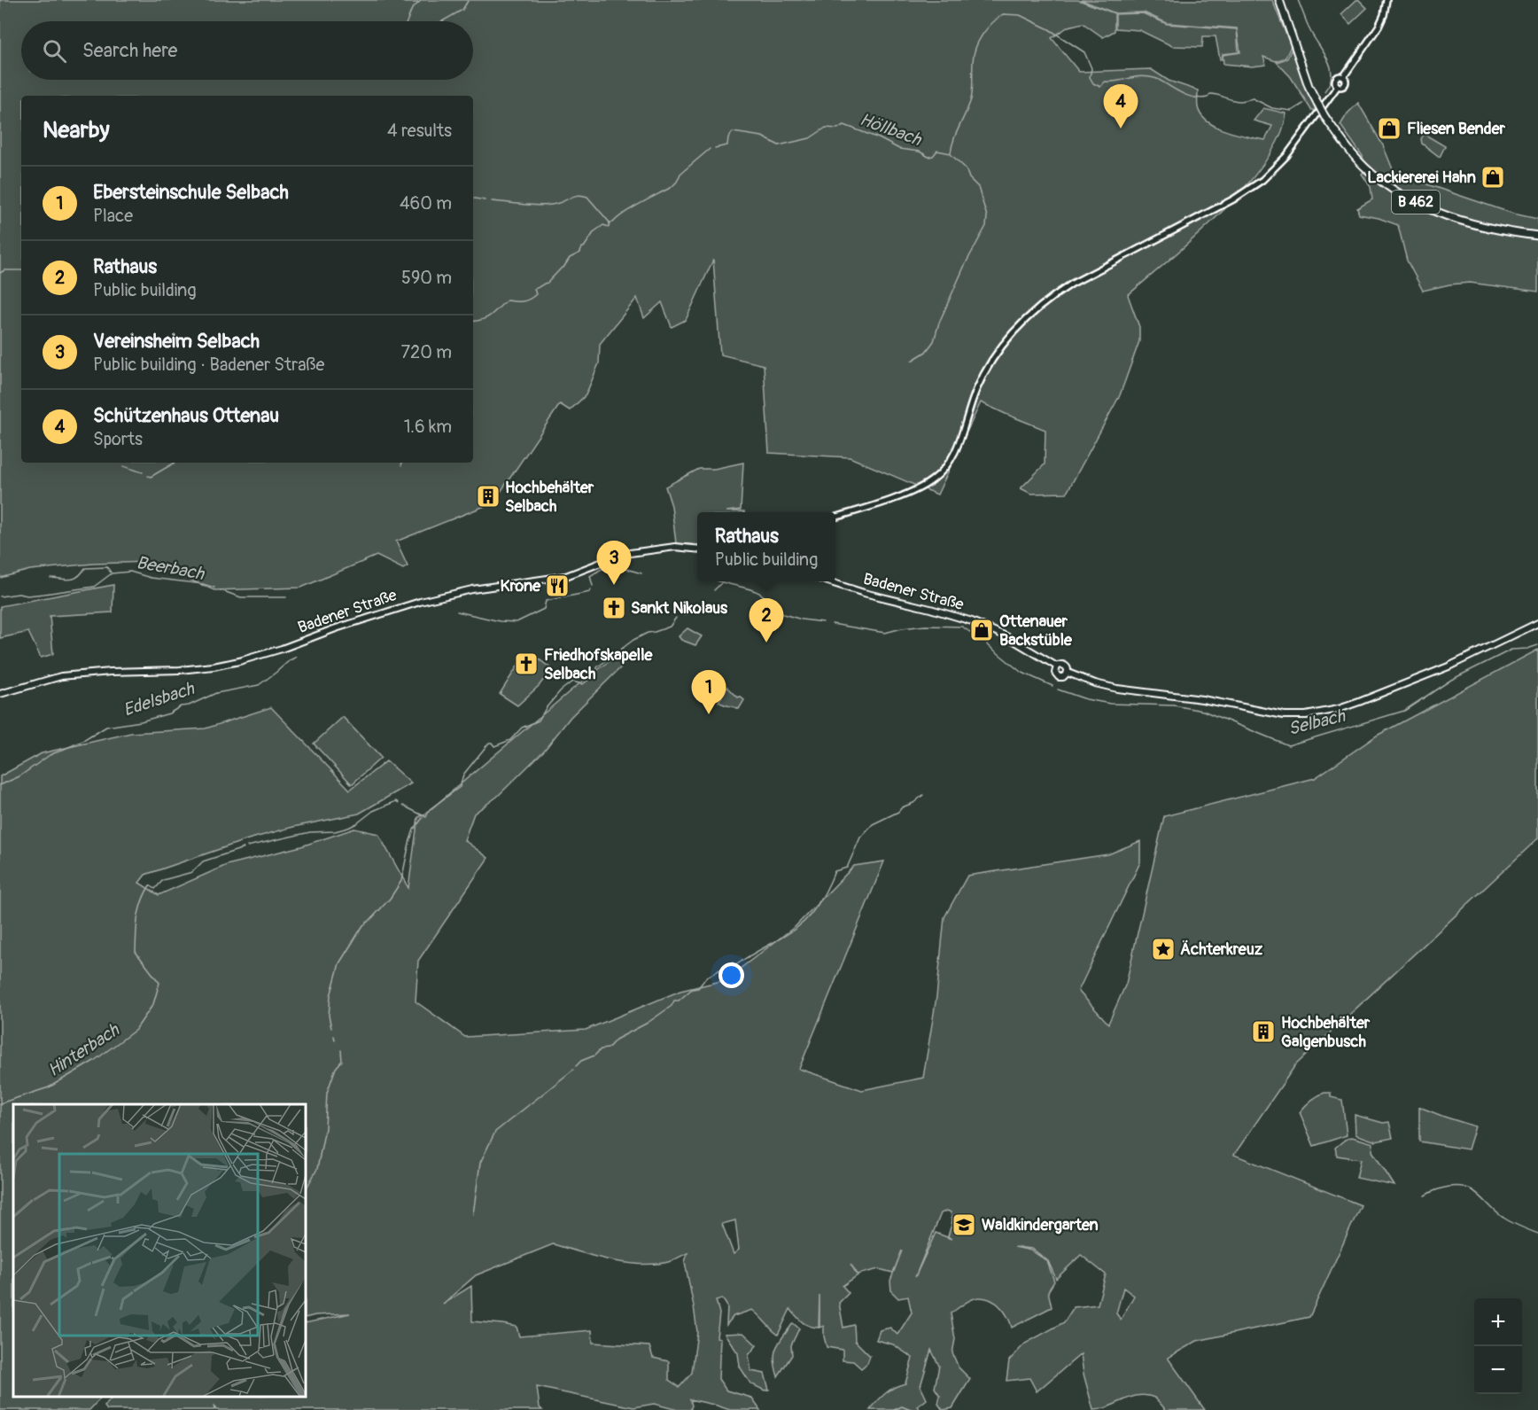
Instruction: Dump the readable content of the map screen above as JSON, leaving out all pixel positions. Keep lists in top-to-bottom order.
{
  "streets": {
    "main road": ["B 462", "Badener Straße"]
  },
  "water": [
    "Höllbach",
    "Beerbach",
    "Edelsbach",
    "Selbach",
    "Hinterbach"
  ],
  "places": {
    "shop": ["Fliesen Bender", "Lackiererei Hahn", "Ottenauer Backstüble"],
    "building": ["Hochbehälter Selbach", "Hochbehälter Galgenbusch"],
    "restaurant": ["Krone"],
    "church": ["Sankt Nikolaus", "Friedhofskapelle Selbach"],
    "place": ["Ächterkreuz"],
    "school or university": ["Waldkindergarten"]
  },
  "page": {
    "search": "Search here",
    "pins": [
      "4",
      "3",
      "2",
      "1"
    ],
    "heading": ["Nearby", "4 results"],
    "list": [
      {
        "mark": "1",
        "name": "Ebersteinschule Selbach",
        "note": "Place",
        "value": "460 m"
      },
      {
        "mark": "2",
        "name": "Rathaus",
        "note": "Public building",
        "value": "590 m"
      },
      {
        "mark": "3",
        "name": "Vereinsheim Selbach",
        "note": "Public building · Badener Straße",
        "value": "720 m"
      },
      {
        "mark": "4",
        "name": "Schützenhaus Ottenau",
        "note": "Sports",
        "value": "1.6 km"
      }
    ],
    "popup": ["Rathaus", "Public building"],
    "map_buttons": ["+", "−"]
  }
}
